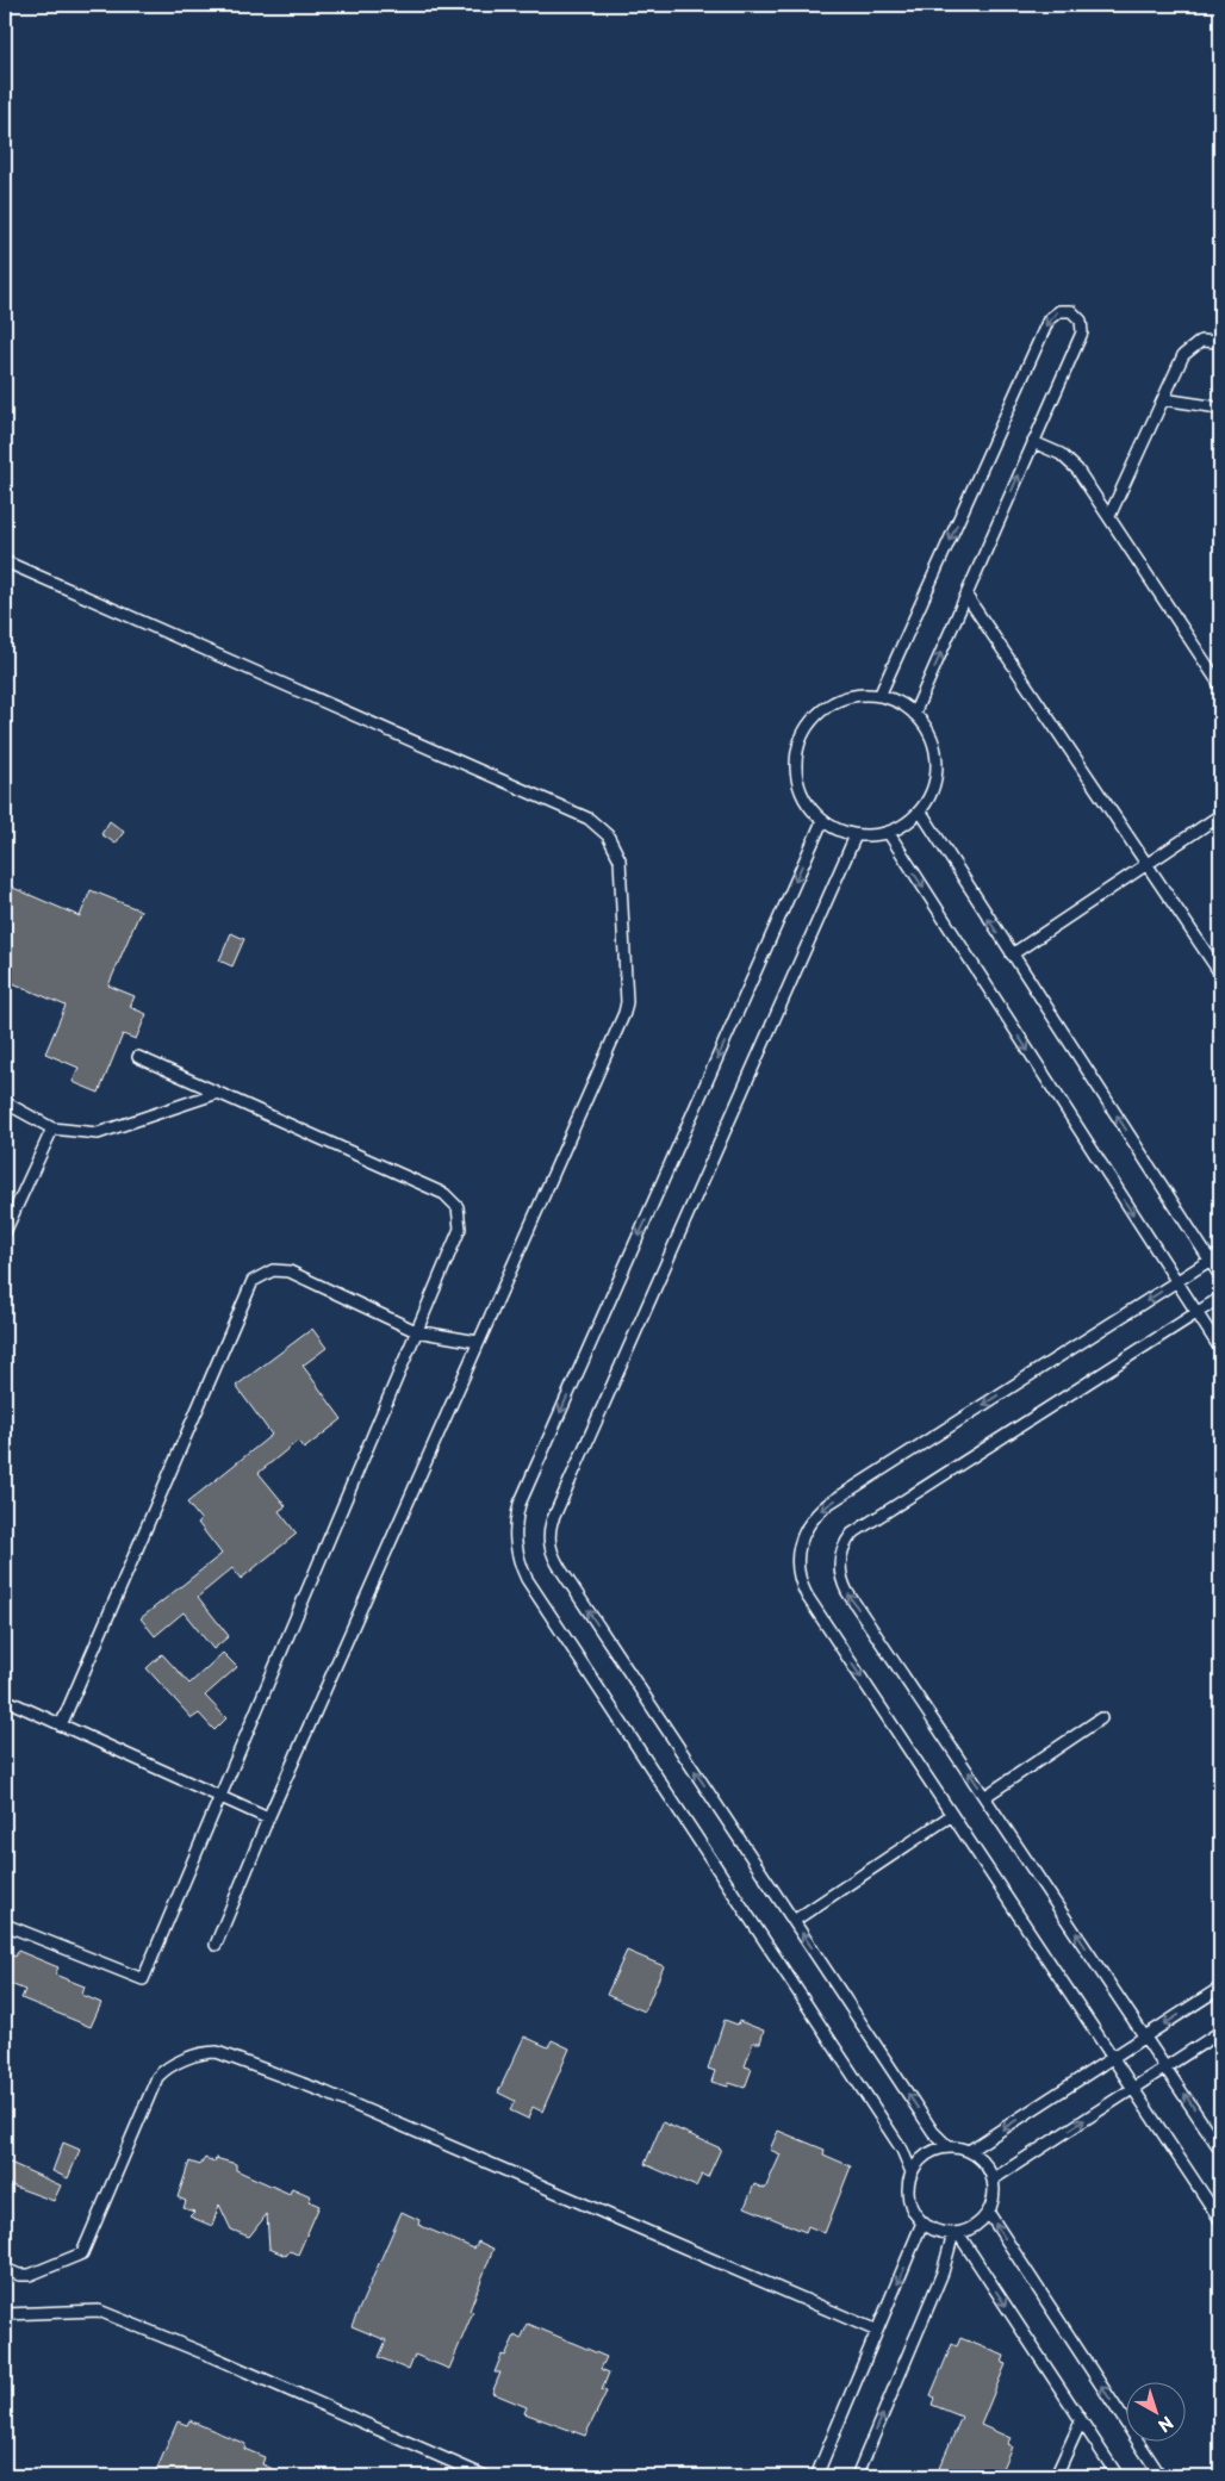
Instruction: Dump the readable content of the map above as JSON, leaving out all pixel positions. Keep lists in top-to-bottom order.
{
  "north": "bottom right"
}
